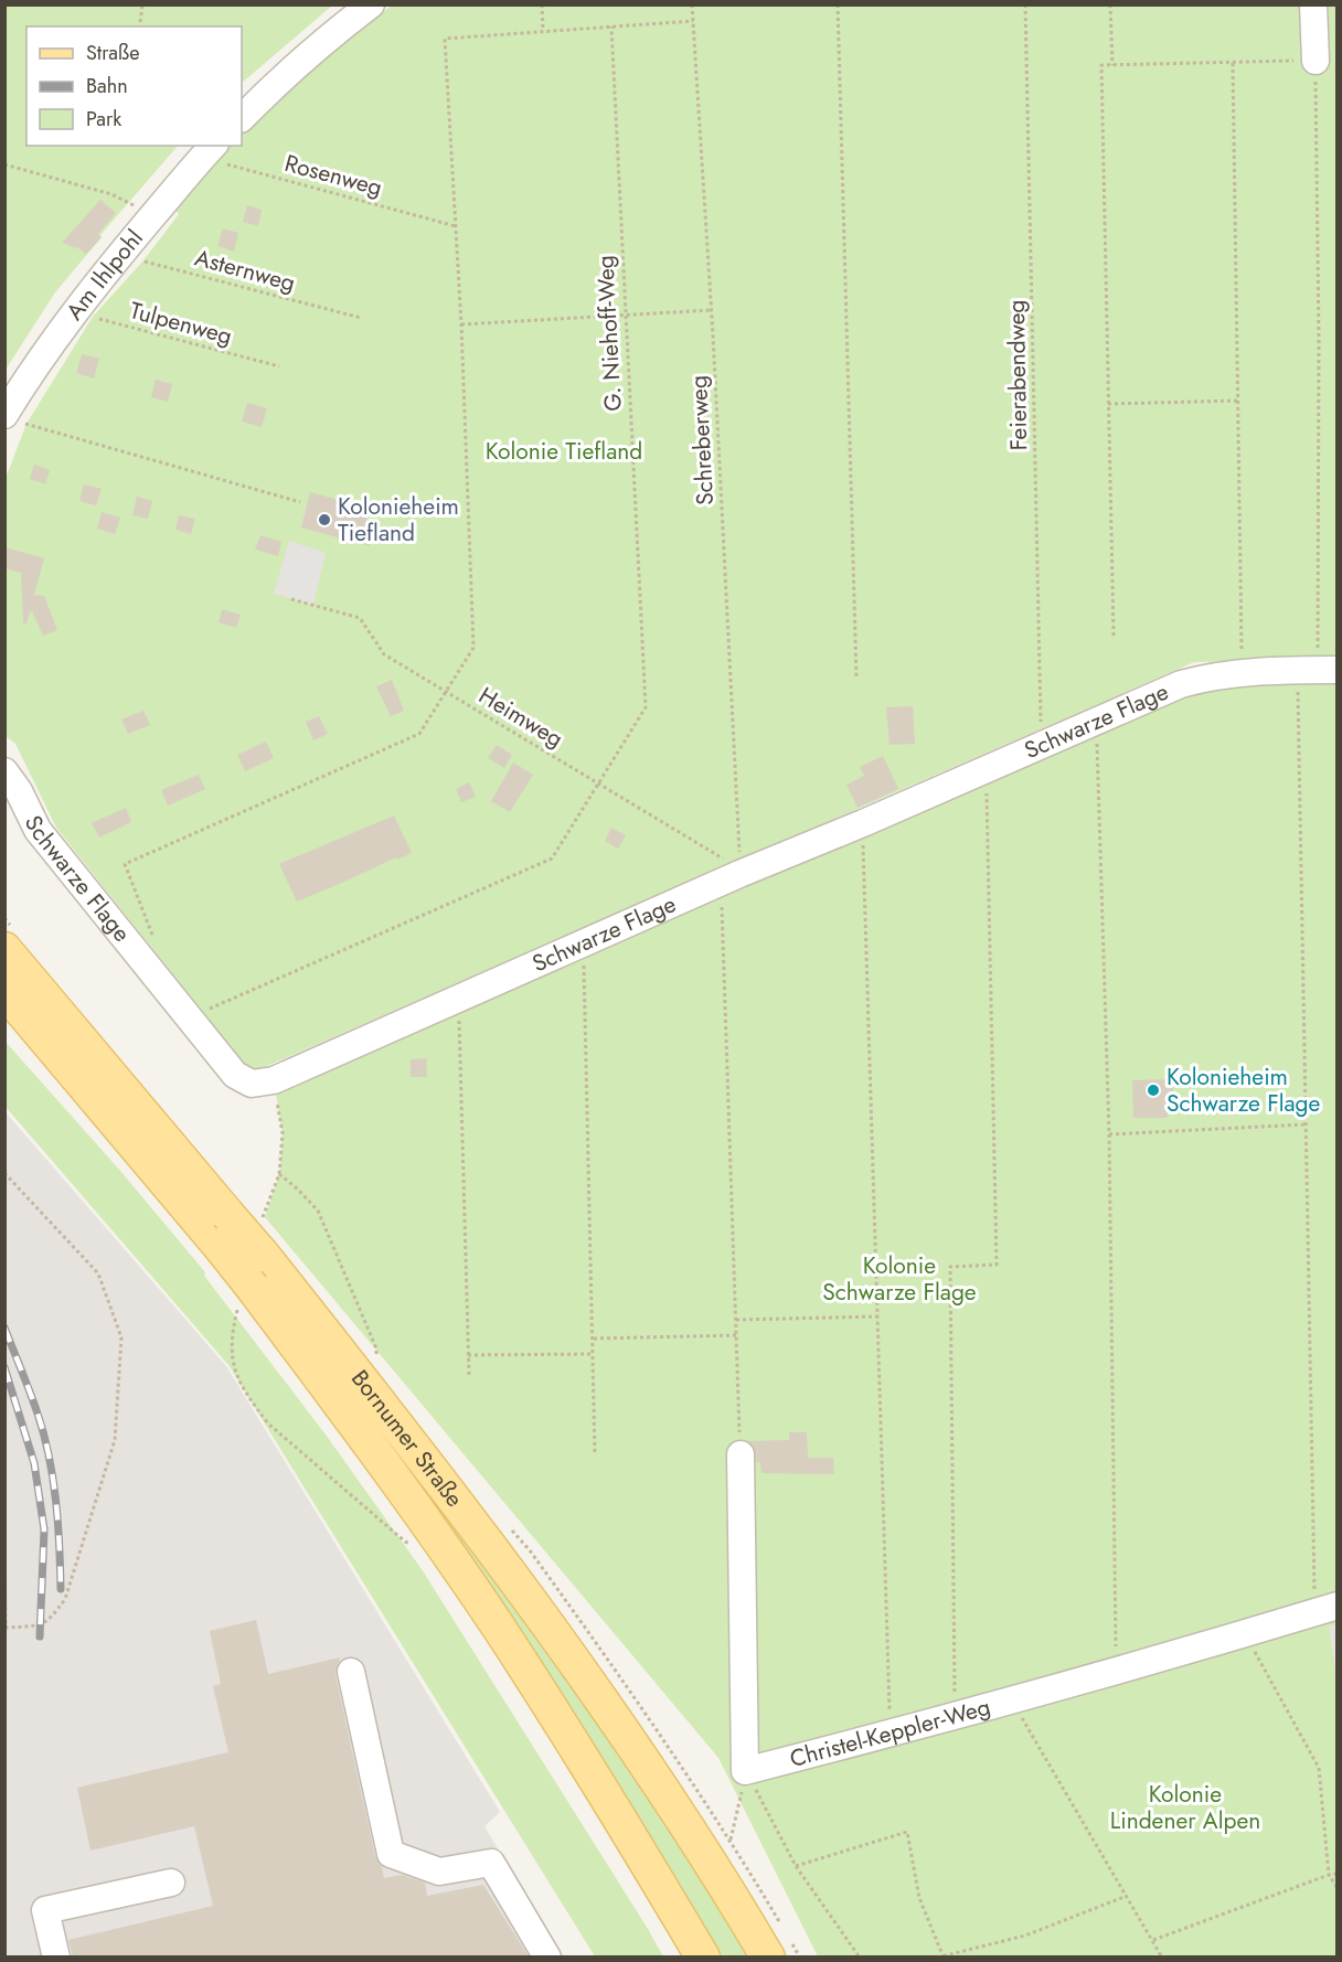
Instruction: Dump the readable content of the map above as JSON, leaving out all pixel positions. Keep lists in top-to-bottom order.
{
  "streets": {
    "main road": ["Bornumer Straße"],
    "lane": ["Am Ihlpohl", "Schwarze Flage", "Christel-Keppler-Weg"],
    "path": [
      "Rosenweg",
      "Asternweg",
      "Tulpenweg",
      "G. Niehoff-Weg",
      "Feierabendweg",
      "Schreberweg",
      "Heimweg"
    ]
  },
  "crossings": [
    ["Rosenweg", "Am Ihlpohl"],
    ["Asternweg", "Am Ihlpohl"],
    ["Am Ihlpohl", "Tulpenweg"],
    ["G. Niehoff-Weg", "Heimweg"],
    ["Feierabendweg", "Schwarze Flage"],
    ["Schreberweg", "Heimweg"],
    ["Schreberweg", "Schwarze Flage"],
    ["Heimweg", "Schwarze Flage"]
  ],
  "parks": ["Kolonie Tiefland", "Kolonie Schwarze Flage", "Kolonie Lindener Alpen"],
  "places": ["Kolonieheim Tiefland", "Kolonieheim Schwarze Flage"],
  "legend": ["Straße", "Bahn", "Park"]
}
